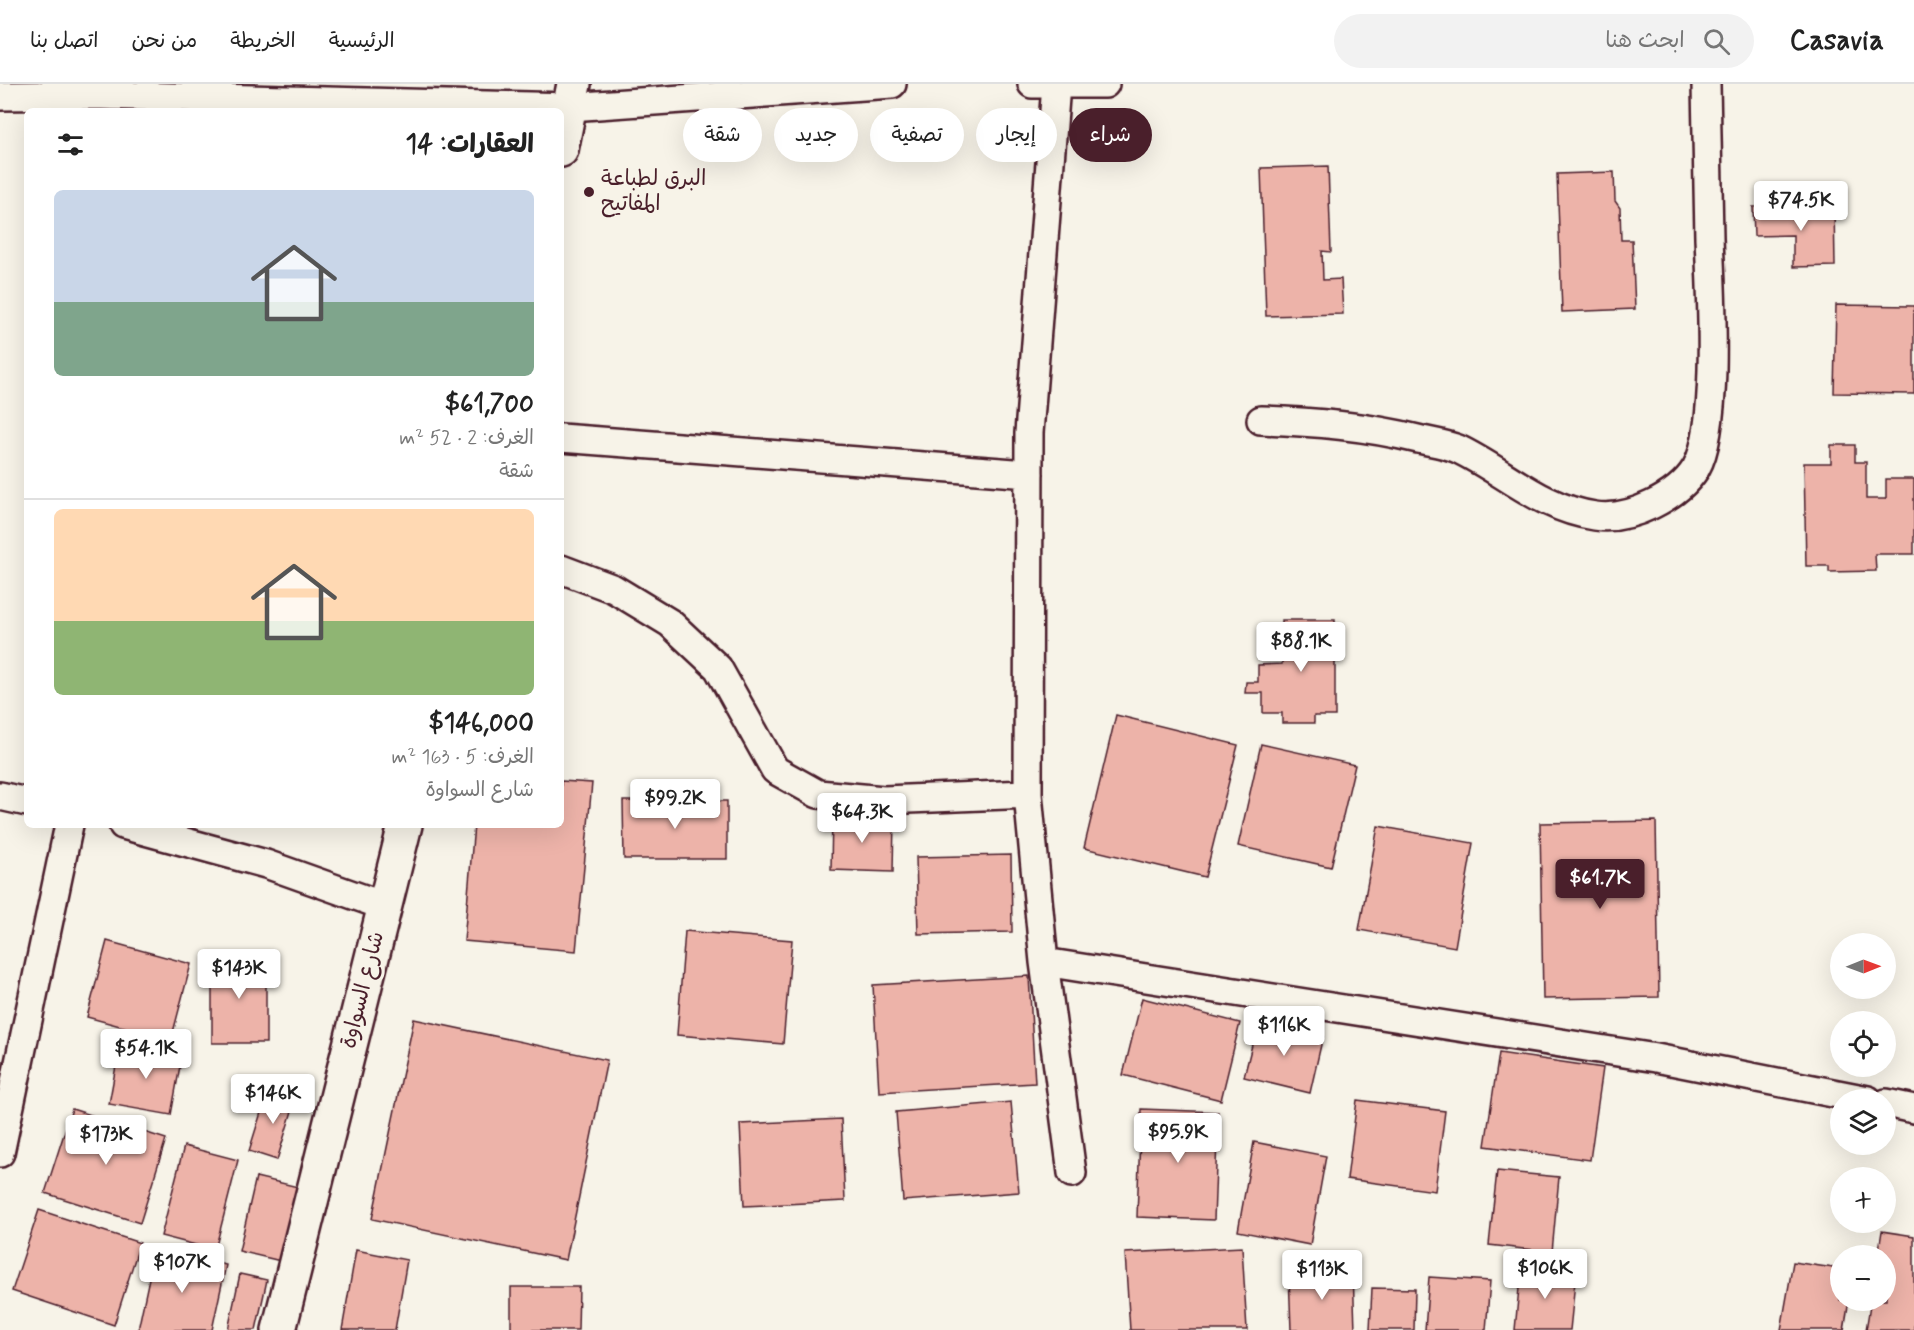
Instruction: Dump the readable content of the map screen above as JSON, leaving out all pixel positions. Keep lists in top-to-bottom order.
{
  "streets": {
    "street": ["شارع السواوة"]
  },
  "places": ["البرق لطباعة المفاتيح"],
  "north": "right",
  "page": {
    "header": "Casavia",
    "search": "ابحث هنا",
    "nav": [
      "الرئيسية",
      "الخريطة",
      "من نحن",
      "اتصل بنا"
    ],
    "chip": [
      "شراء",
      "إيجار",
      "تصفية",
      "جديد",
      "شقة"
    ],
    "heading": "العقارات: 14",
    "list": [
      {
        "name": "$61,700",
        "note": "الغرف: 2 · 52 m² · شقة"
      },
      {
        "name": "$146,000",
        "note": "الغرف: 5 · 163 m² · شارع السواوة"
      }
    ],
    "price": [
      "$74.5K",
      "$88.1K",
      "$99.2K",
      "$64.3K",
      "$61.7K",
      "$143K",
      "$116K",
      "$54.1K",
      "$146K",
      "$95.9K",
      "$173K",
      "$107K",
      "$106K",
      "$113K"
    ],
    "map_buttons": ["+", "−"]
  }
}
